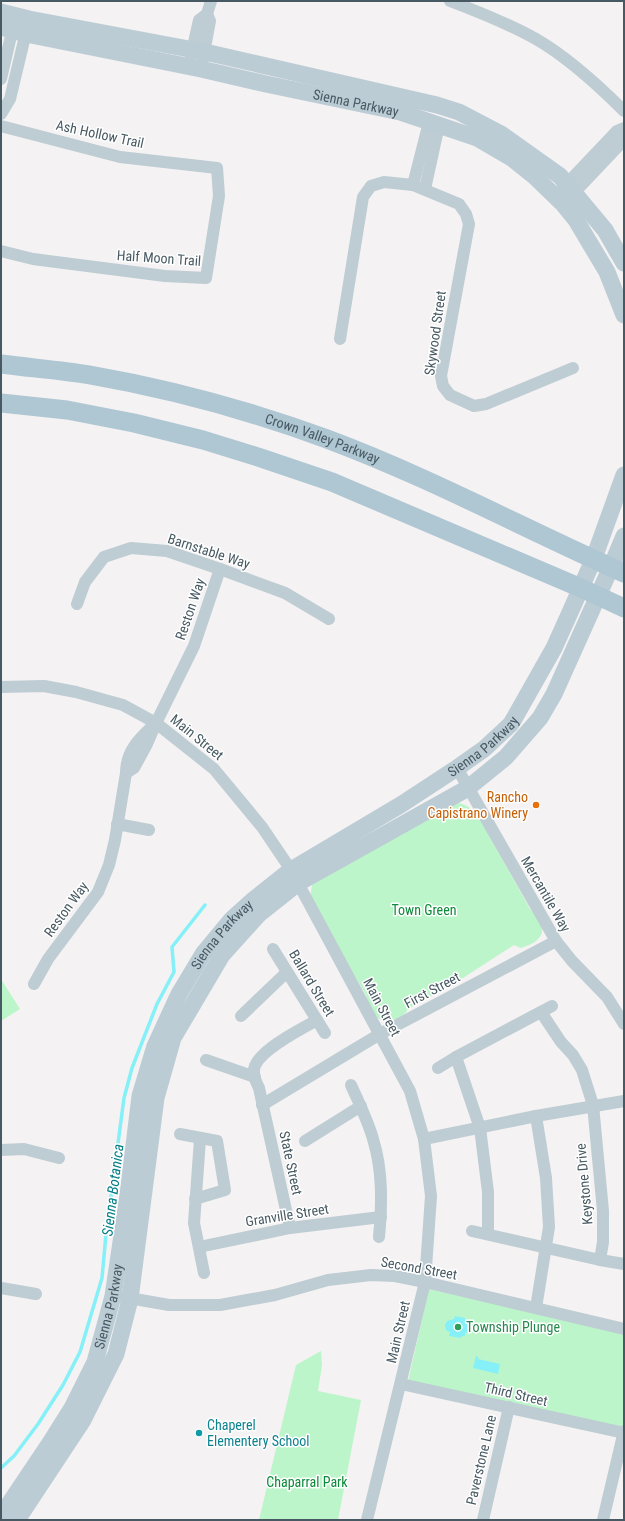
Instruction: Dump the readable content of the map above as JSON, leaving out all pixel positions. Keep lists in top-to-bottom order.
{
  "streets": {
    "main road": ["Sienna Parkway", "Crown Valley Parkway"],
    "street": [
      "Ash Hollow Trail",
      "Half Moon Trail",
      "Skywood Street",
      "Barnstable Way",
      "Reston Way",
      "Main Street",
      "Mercantile Way",
      "Ballard Street",
      "First Street",
      "State Street",
      "Keystone Drive",
      "Granville Street",
      "Second Street",
      "Third Street",
      "Paverstone Lane"
    ]
  },
  "crossings": [
    ["Sienna Parkway", "Crown Valley Parkway"],
    ["Sienna Parkway", "Main Street"],
    ["Sienna Parkway", "Mercantile Way"],
    ["Sienna Parkway", "Second Street"],
    ["Ash Hollow Trail", "Half Moon Trail"],
    ["Barnstable Way", "Reston Way"],
    ["Reston Way", "Main Street"],
    ["Main Street", "First Street"],
    ["Main Street", "Second Street"],
    ["Main Street", "Third Street"],
    ["Mercantile Way", "First Street"],
    ["First Street", "State Street"],
    ["State Street", "Granville Street"],
    ["Third Street", "Paverstone Lane"]
  ],
  "water": ["Sienna Botanica"],
  "parks": ["Town Green", "Chaparral Park"],
  "places": ["Rancho Capistrano Winery", "Township Plunge", "Chaperel Elementery School"]
}
